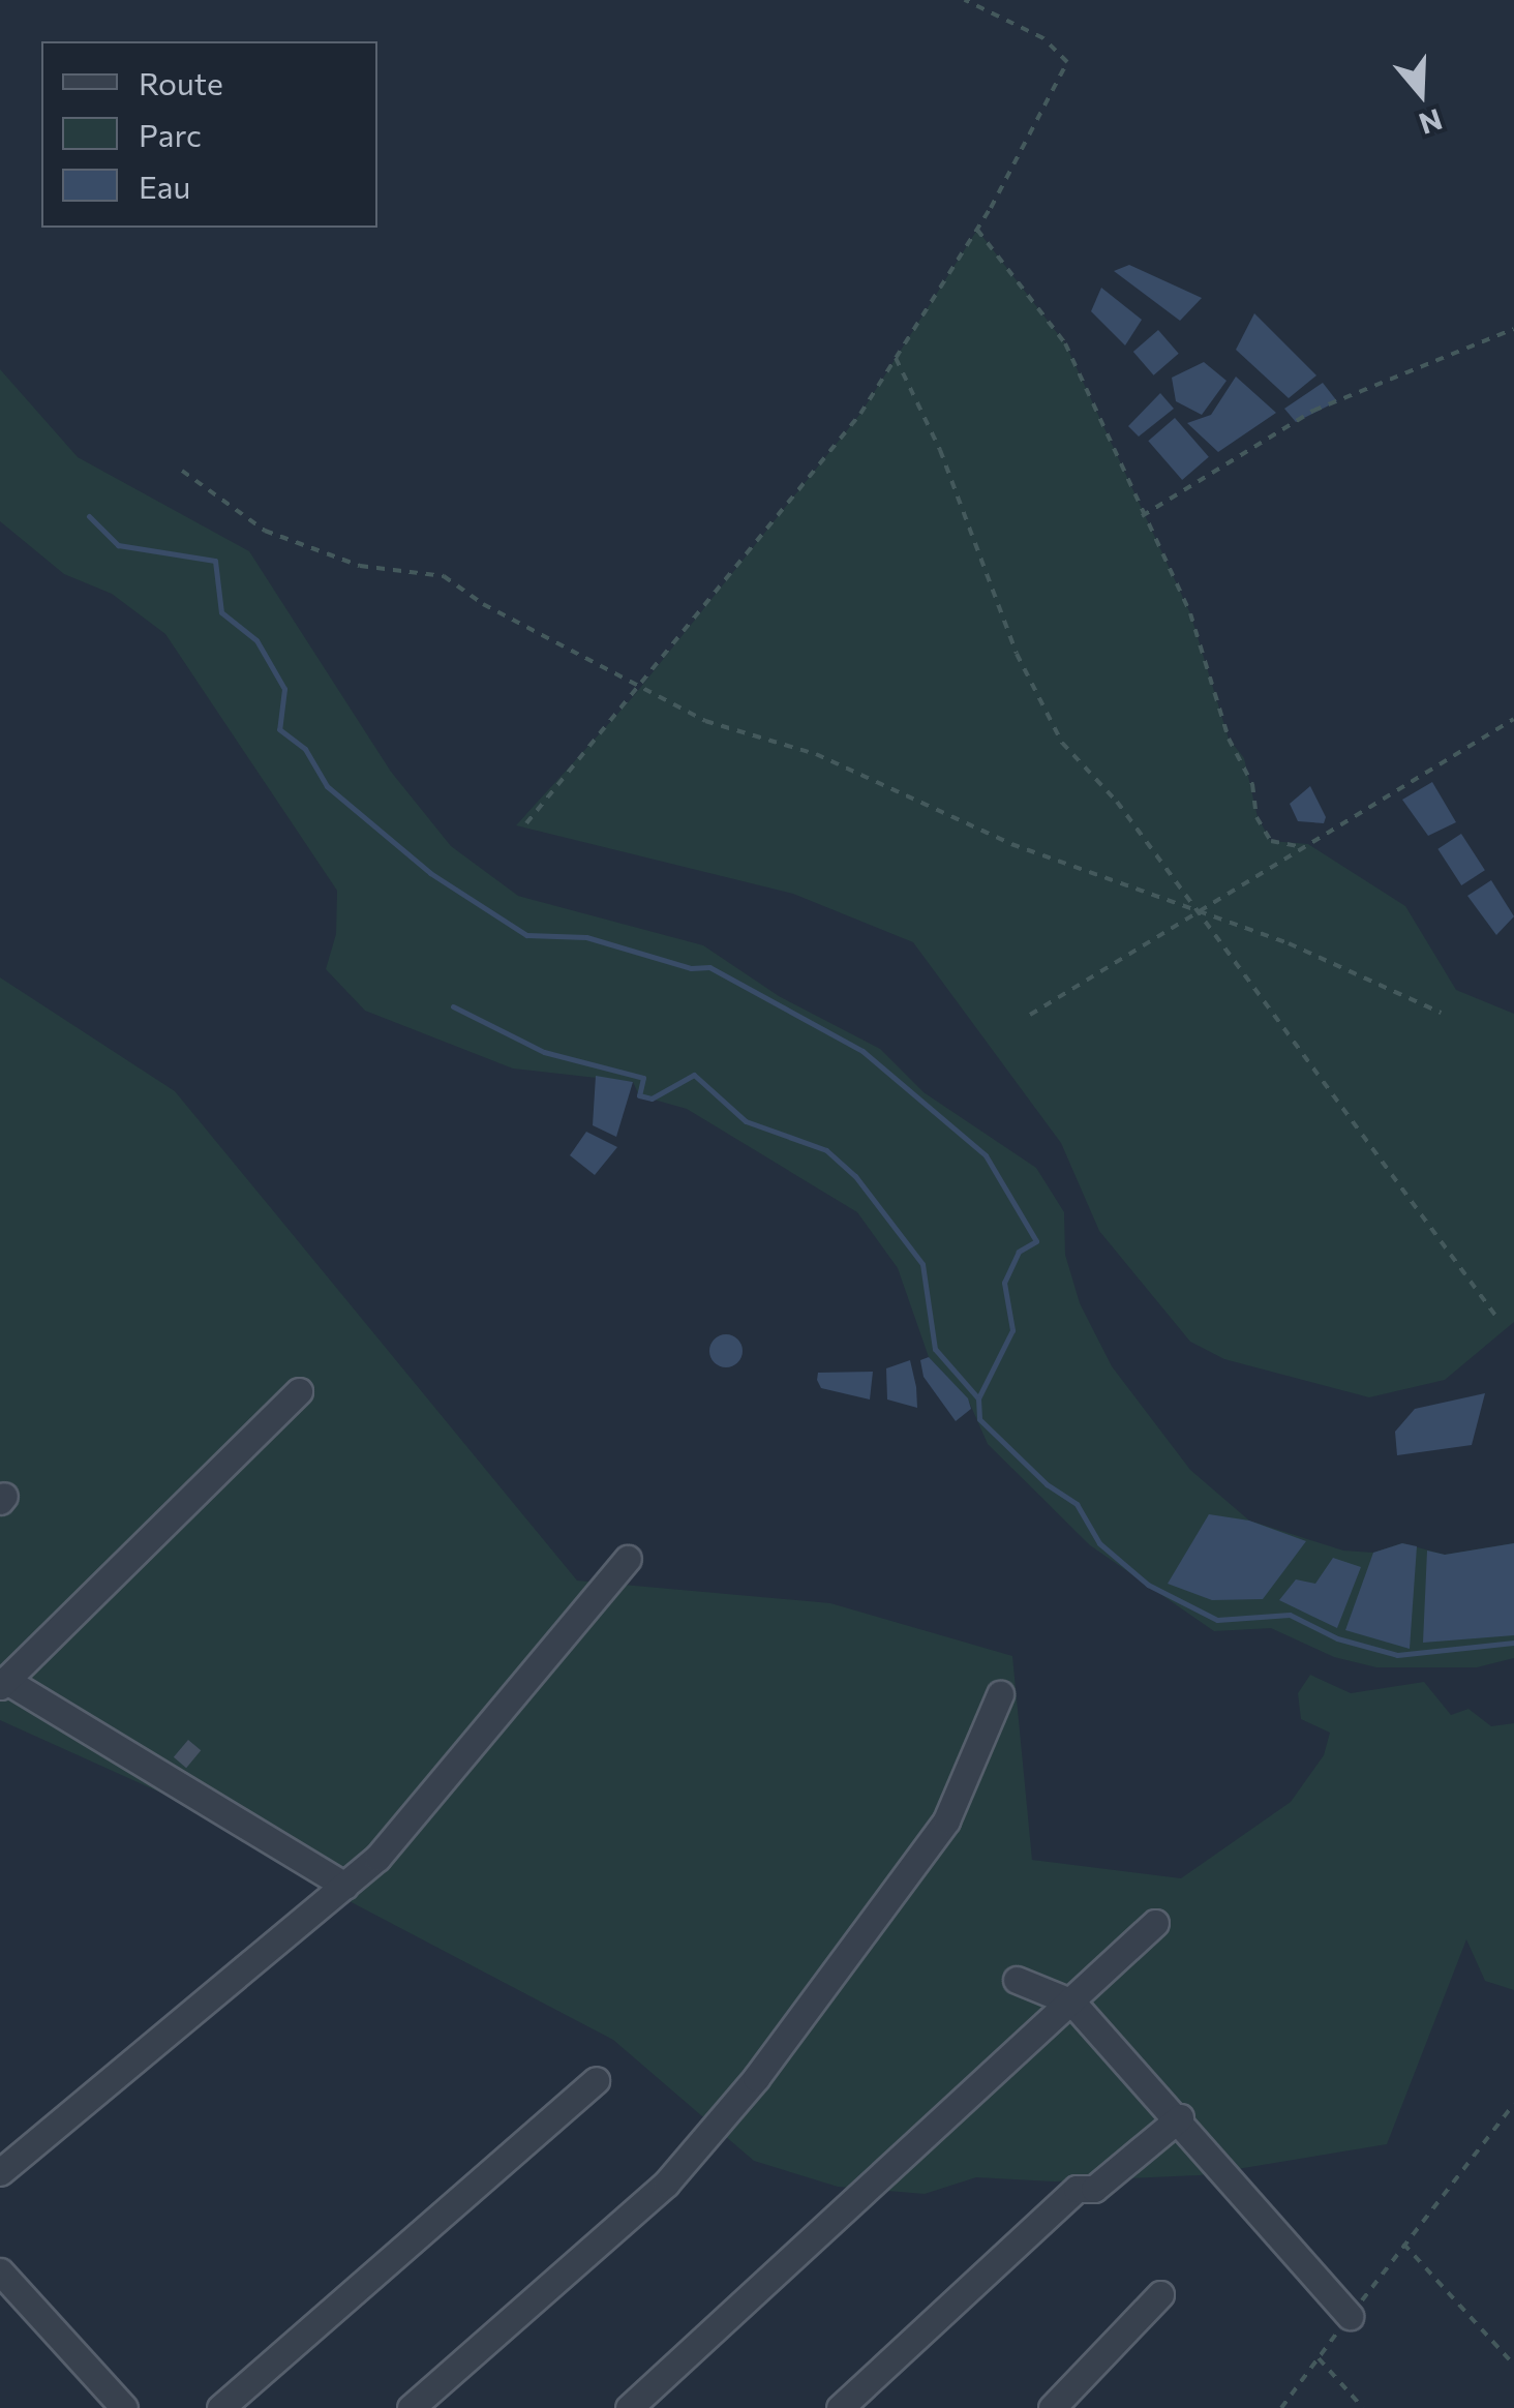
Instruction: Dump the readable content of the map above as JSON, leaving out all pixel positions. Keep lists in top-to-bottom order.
{
  "legend": ["Route", "Parc", "Eau"],
  "north": "bottom"
}
